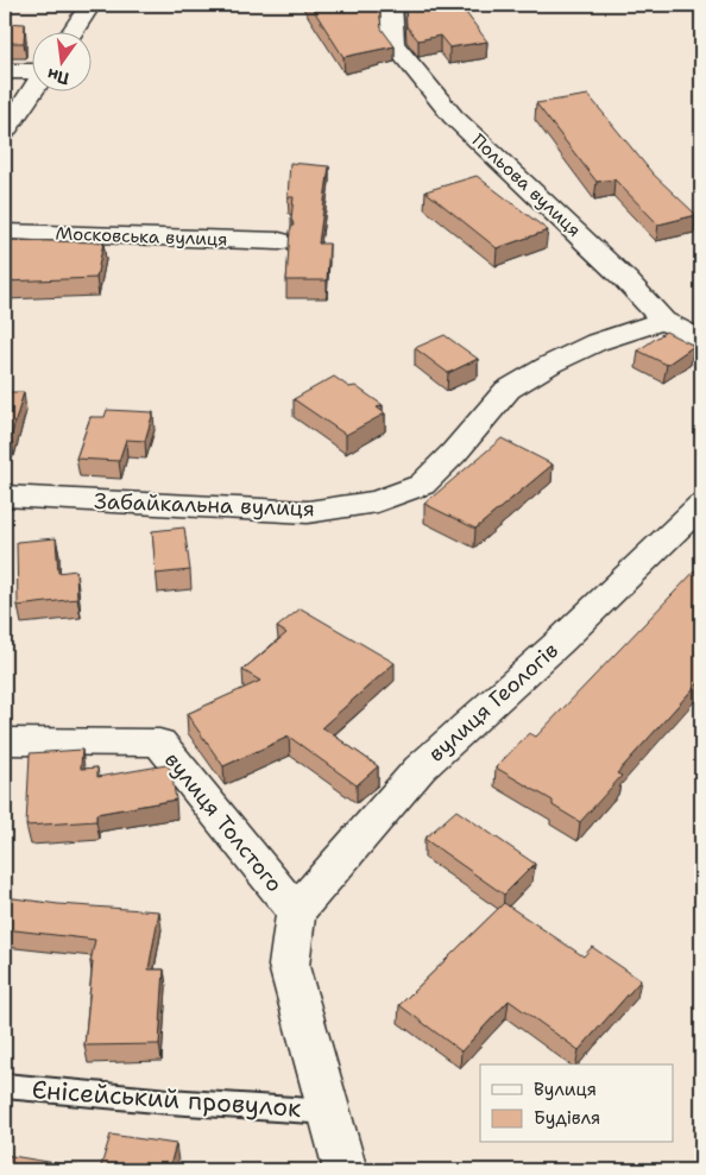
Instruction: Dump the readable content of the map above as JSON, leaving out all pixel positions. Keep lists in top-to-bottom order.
{
  "streets": {
    "street": [
      "Польова вулиця",
      "Московська вулиця",
      "Забайкальна вулиця",
      "вулиця Геологів",
      "вулиця Толстого"
    ],
    "lane": ["Єнісейський провулок"]
  },
  "crossings": [
    ["Польова вулиця", "Забайкальна вулиця"],
    ["вулиця Геологів", "вулиця Толстого"]
  ],
  "legend": ["Вулиця", "Будівля"],
  "north": "bottom"
}
